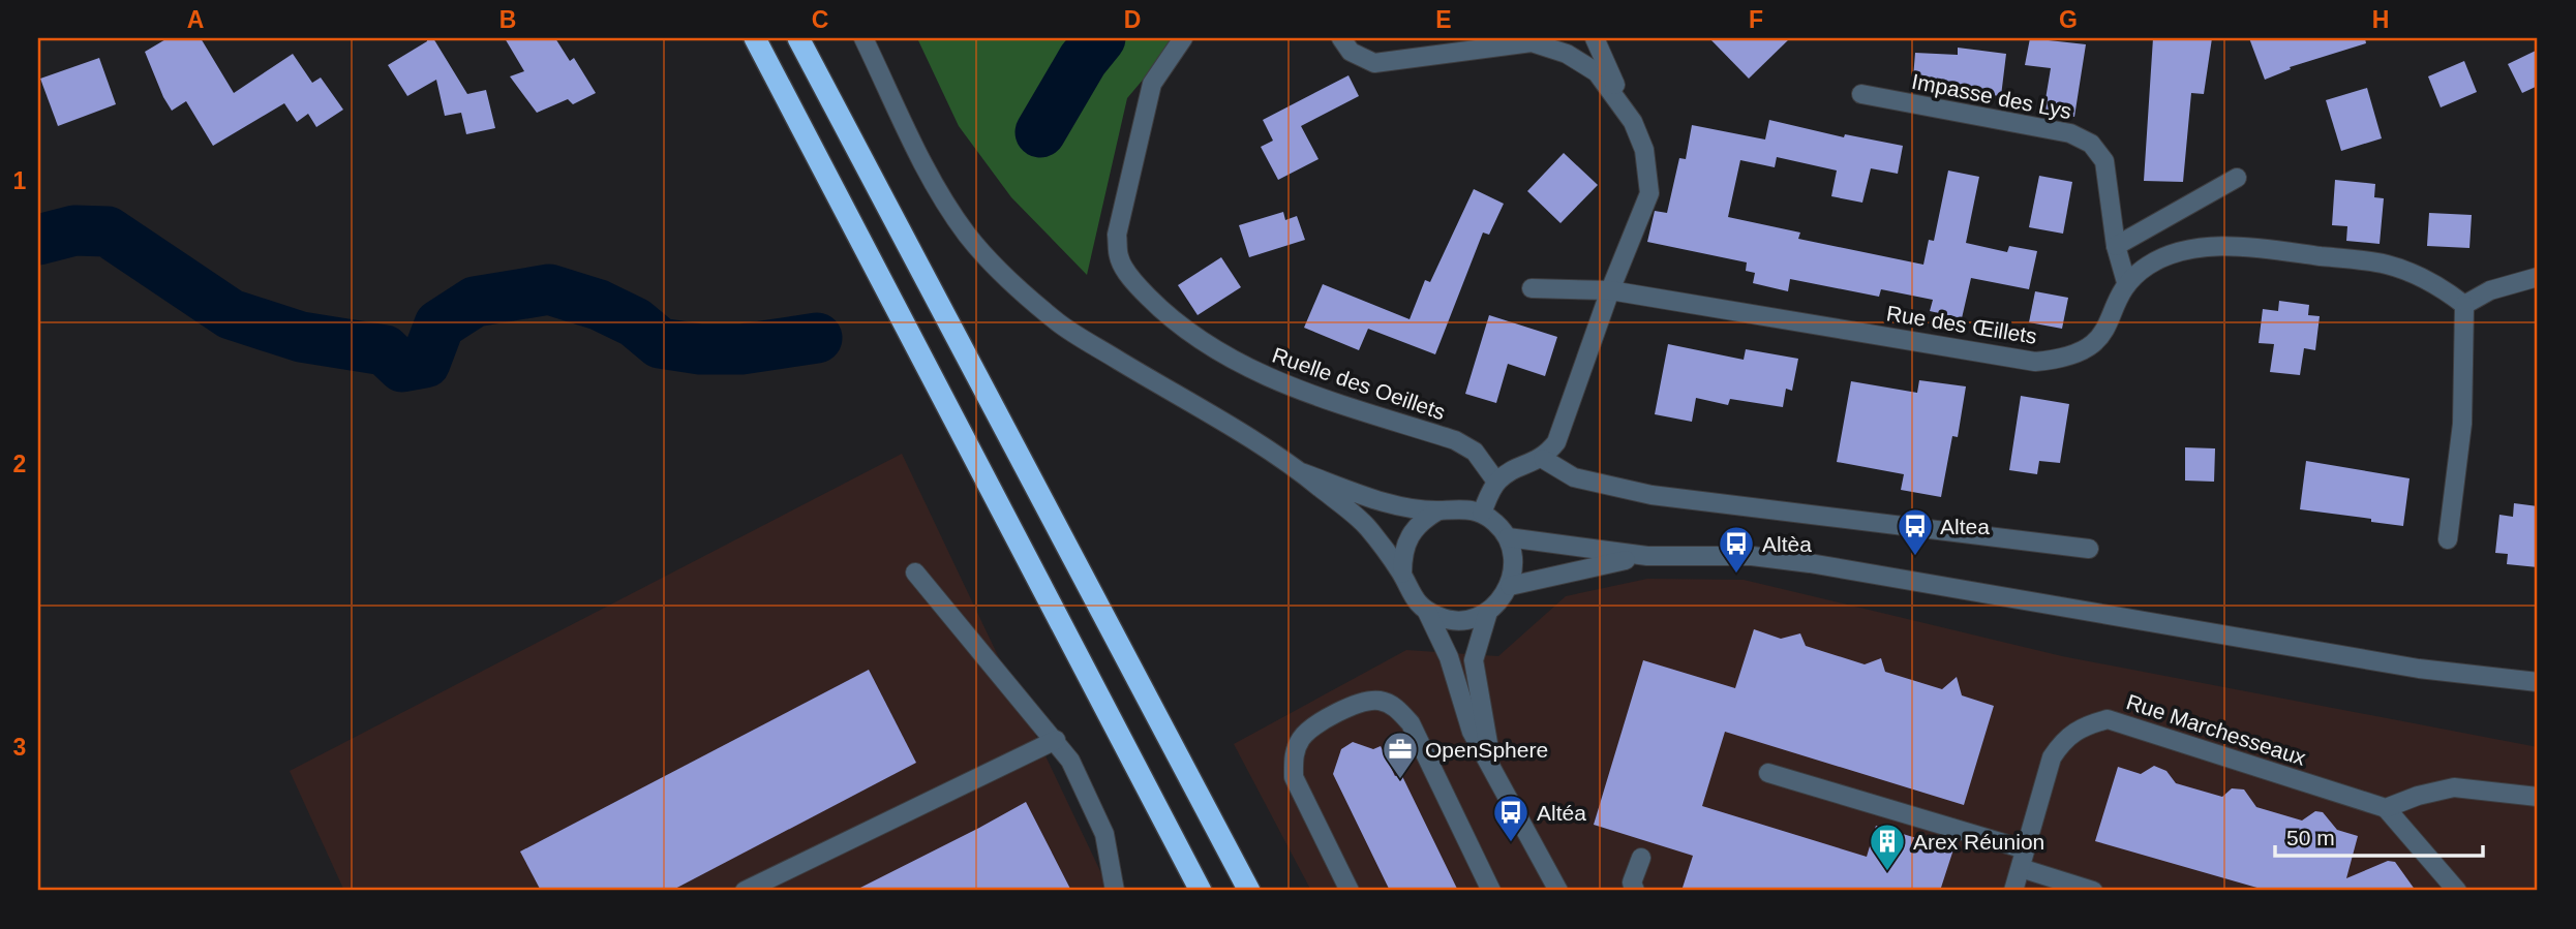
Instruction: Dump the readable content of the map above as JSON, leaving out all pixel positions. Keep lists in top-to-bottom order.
{
  "streets": {
    "street": [
      "Impasse des Lys",
      "Rue des Œillets",
      "Ruelle des Oeillets",
      "Rue Marchesseaux"
    ]
  },
  "crossings": [
    ["Impasse des Lys", "Rue des Œillets"]
  ],
  "places": {
    "bus stop": ["Altea", "Altèa", "Altéa"],
    "office": ["OpenSphere"],
    "building": ["Arex Réunion"]
  },
  "scale_bar": "50 m",
  "grid": {
    "columns": [
      "A",
      "B",
      "C",
      "D",
      "E",
      "F",
      "G",
      "H"
    ],
    "rows": ["1", "2", "3"]
  }
}
